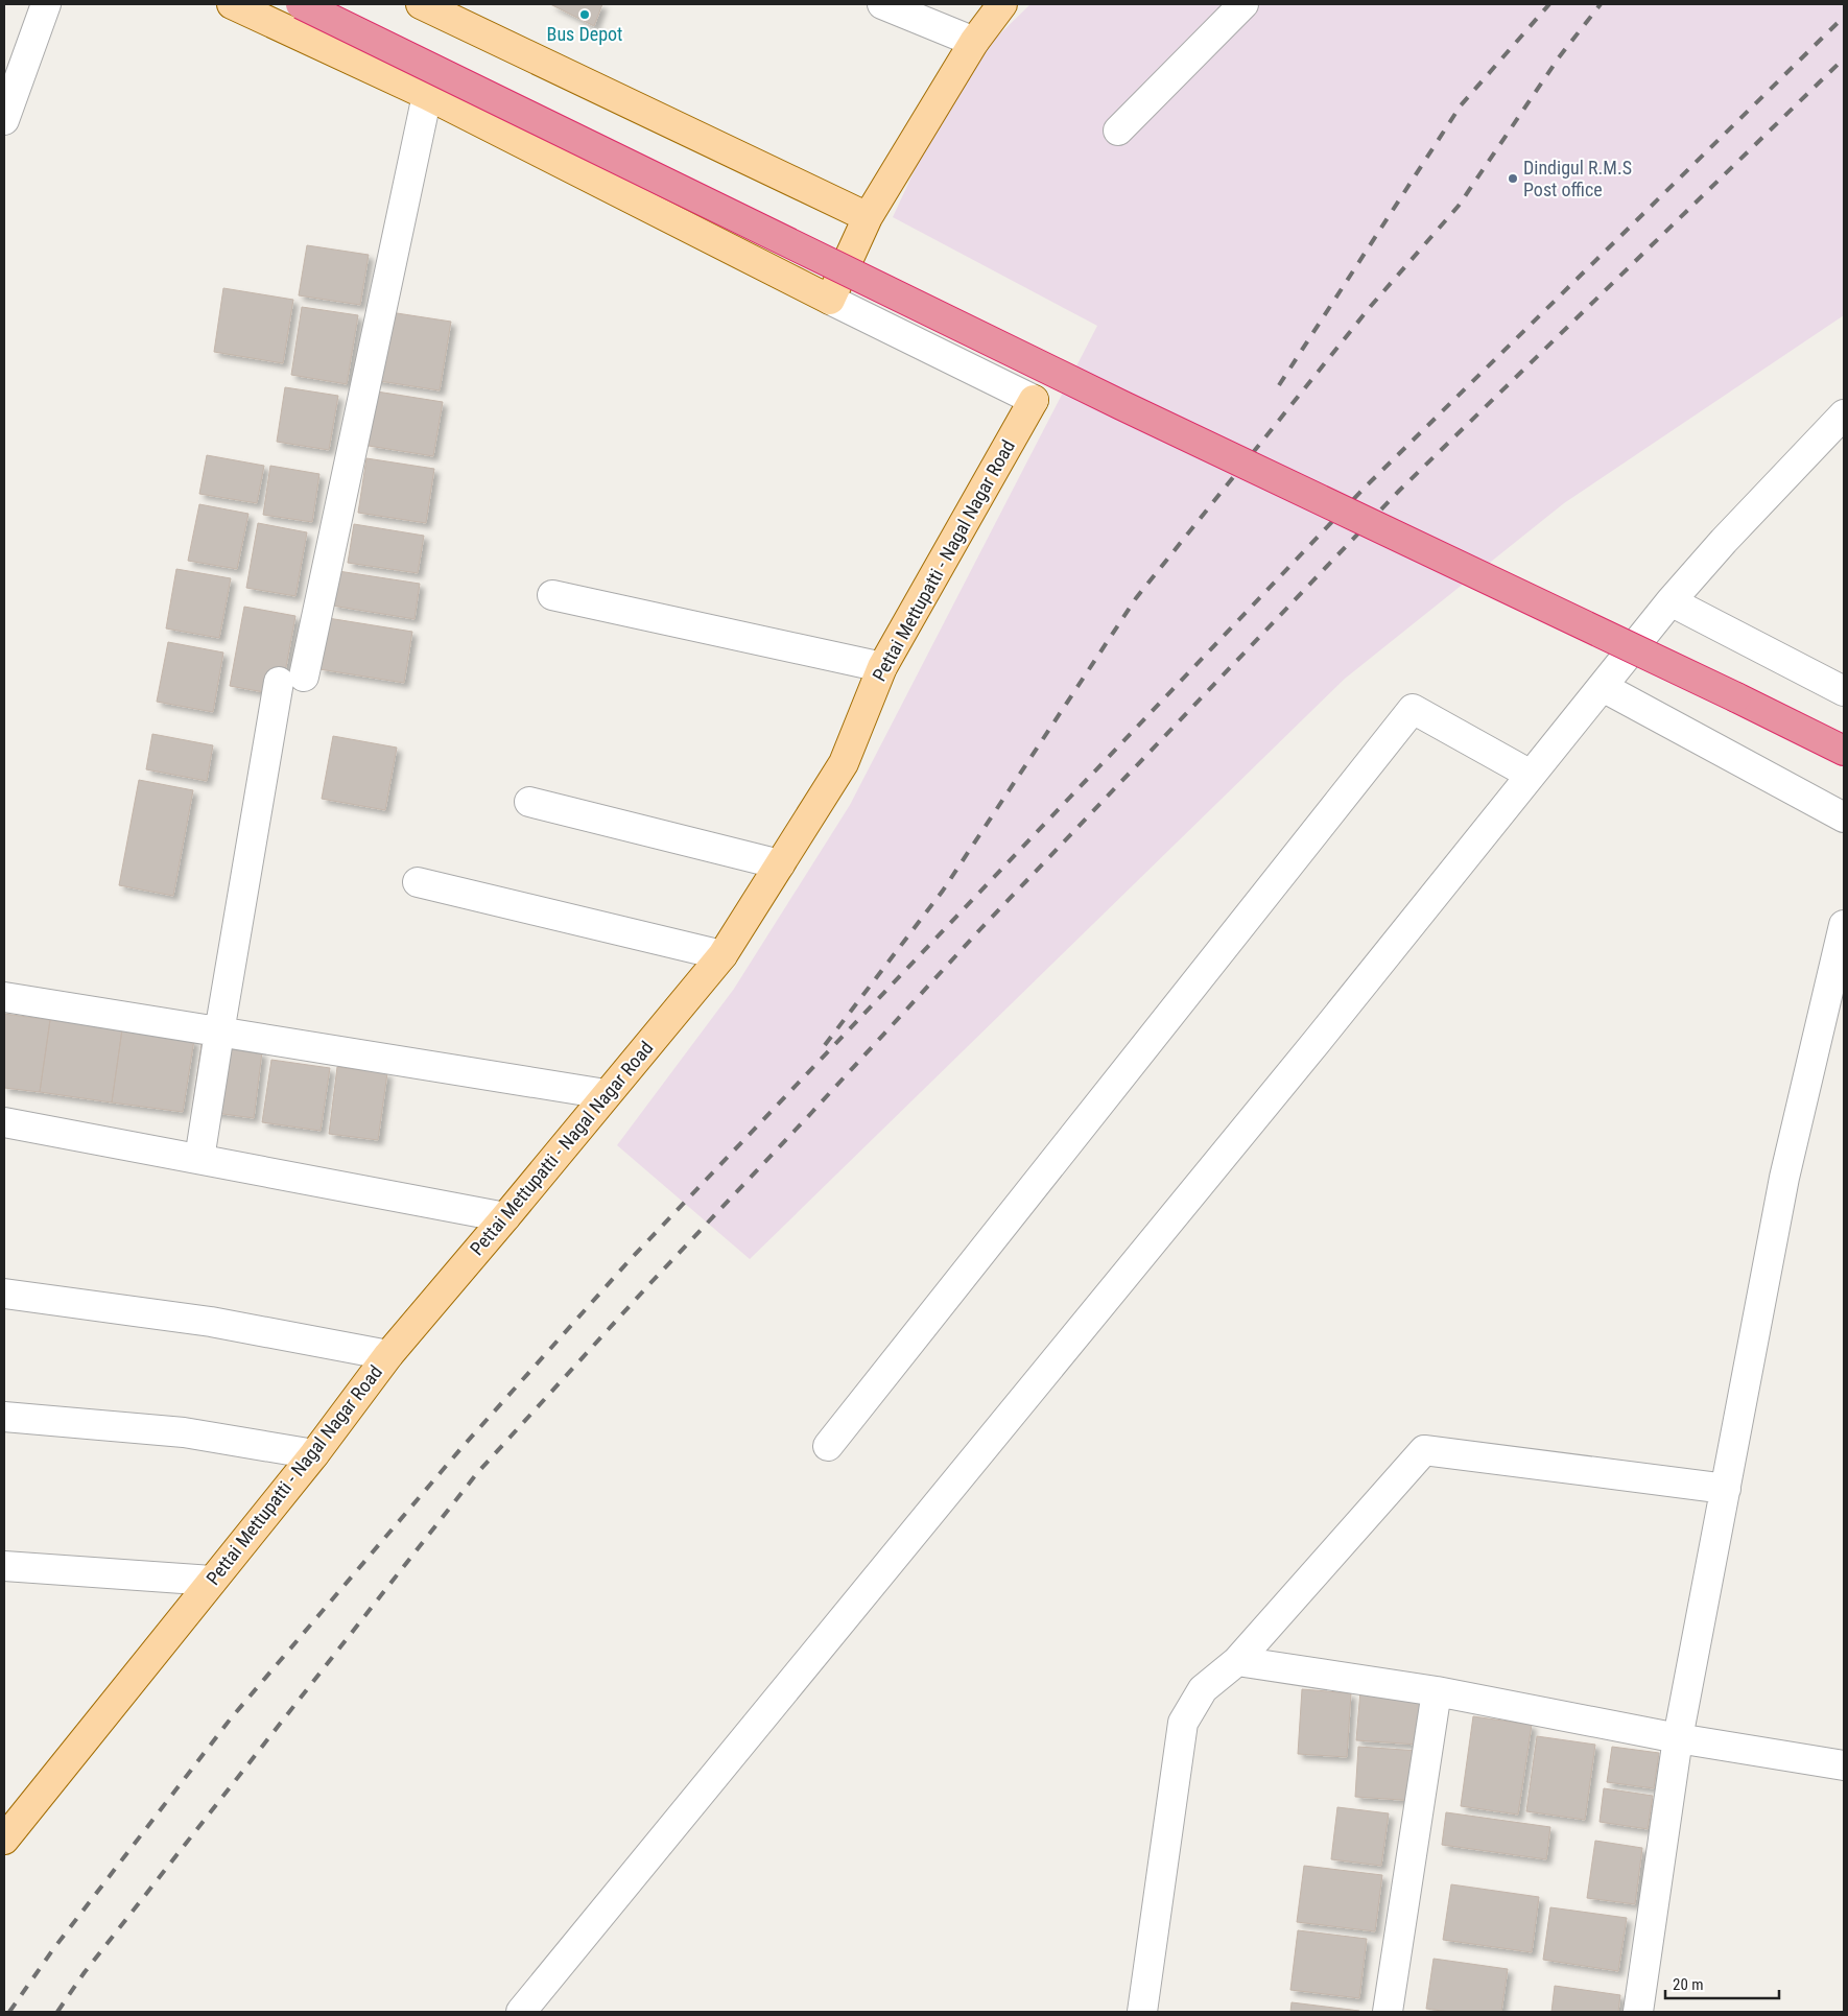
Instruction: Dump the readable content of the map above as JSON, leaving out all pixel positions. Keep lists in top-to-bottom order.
{
  "streets": {
    "main road": ["Pettai Mettupatti - Nagal Nagar Road"]
  },
  "places": ["Bus Depot", "Dindigul R.M.S Post office"],
  "scale_bar": "20 m"
}
